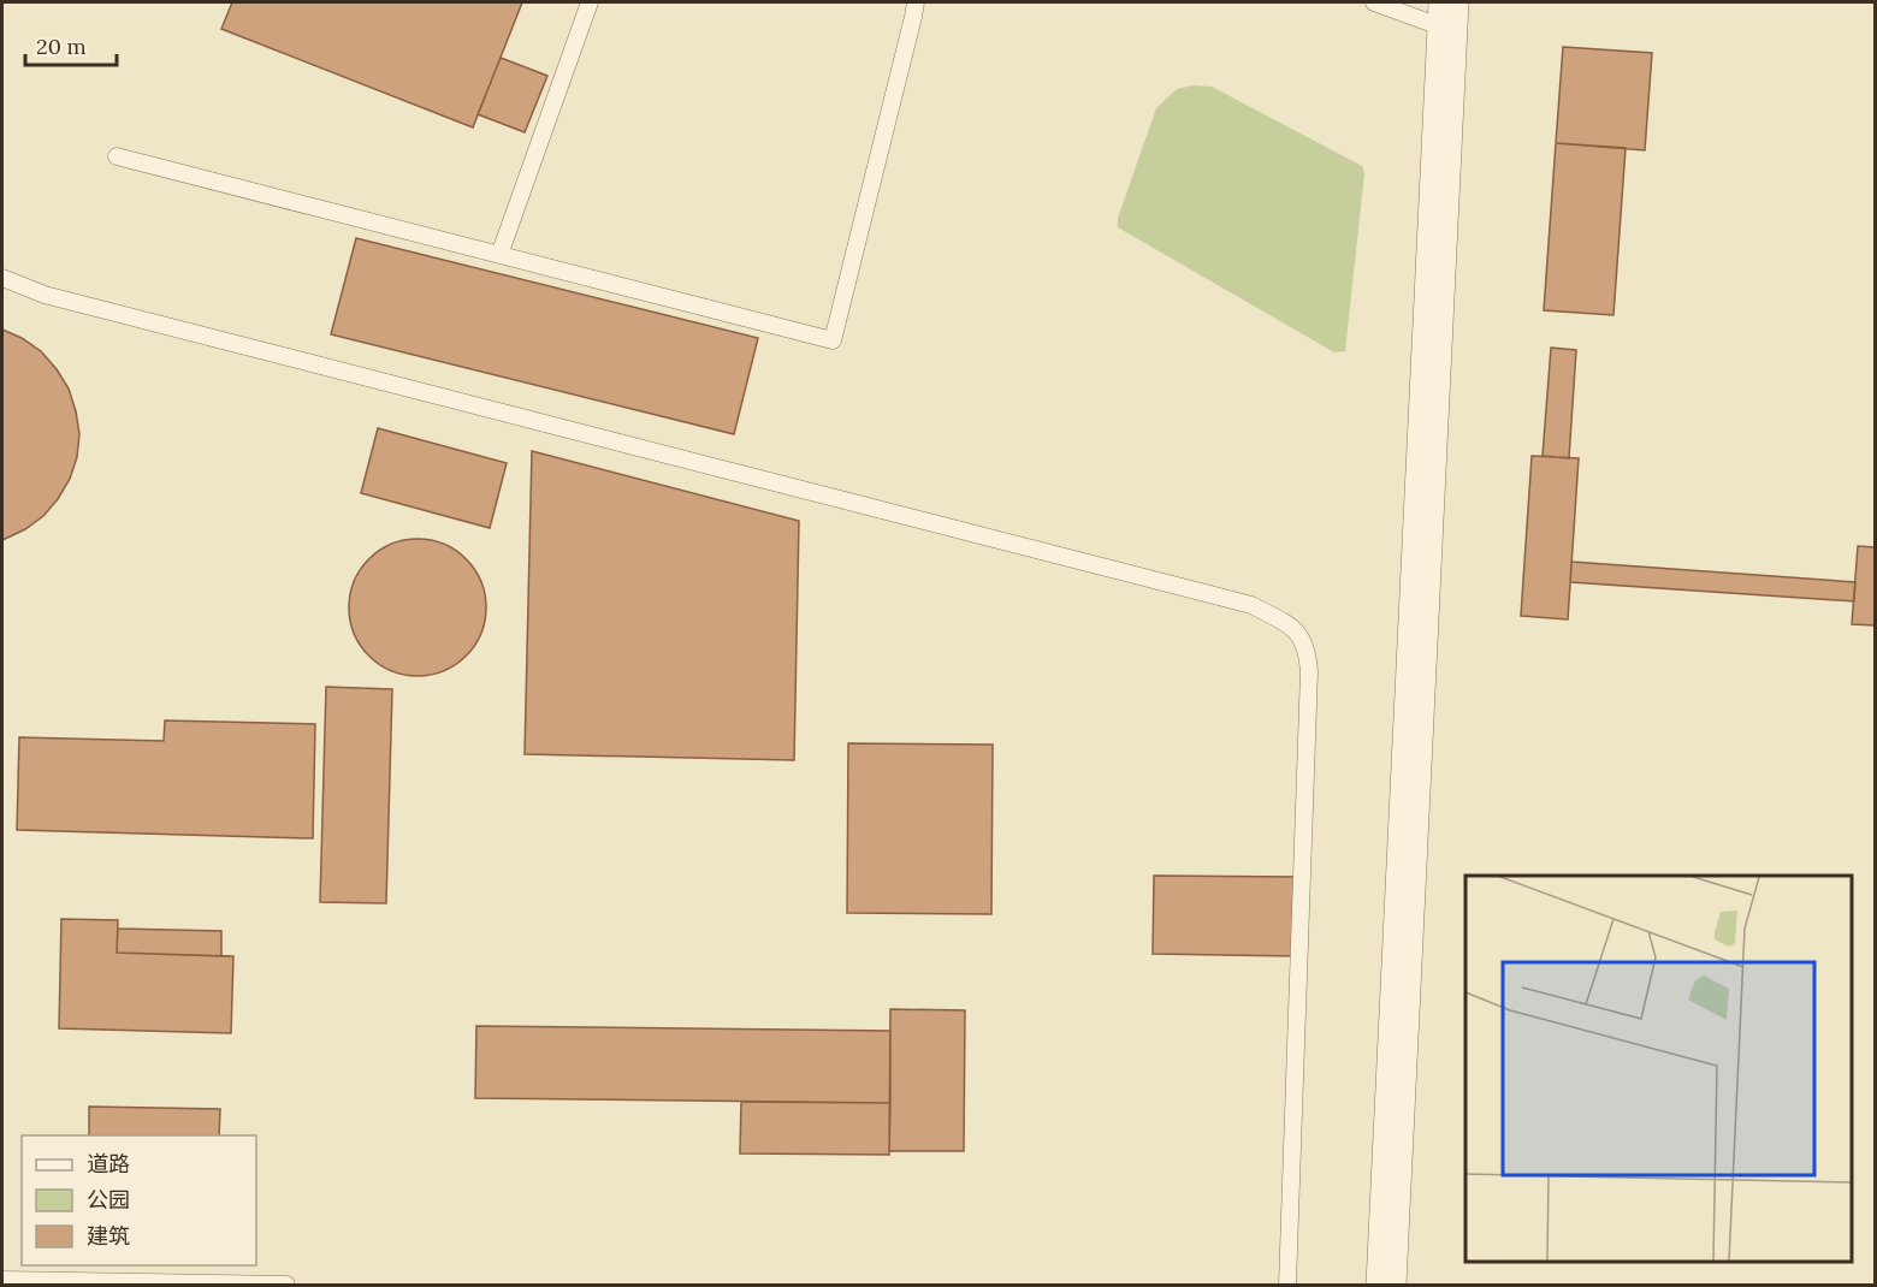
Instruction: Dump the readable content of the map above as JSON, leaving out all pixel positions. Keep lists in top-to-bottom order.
{
  "legend": ["道路", "公园", "建筑"],
  "scale_bar": "20 m"
}
